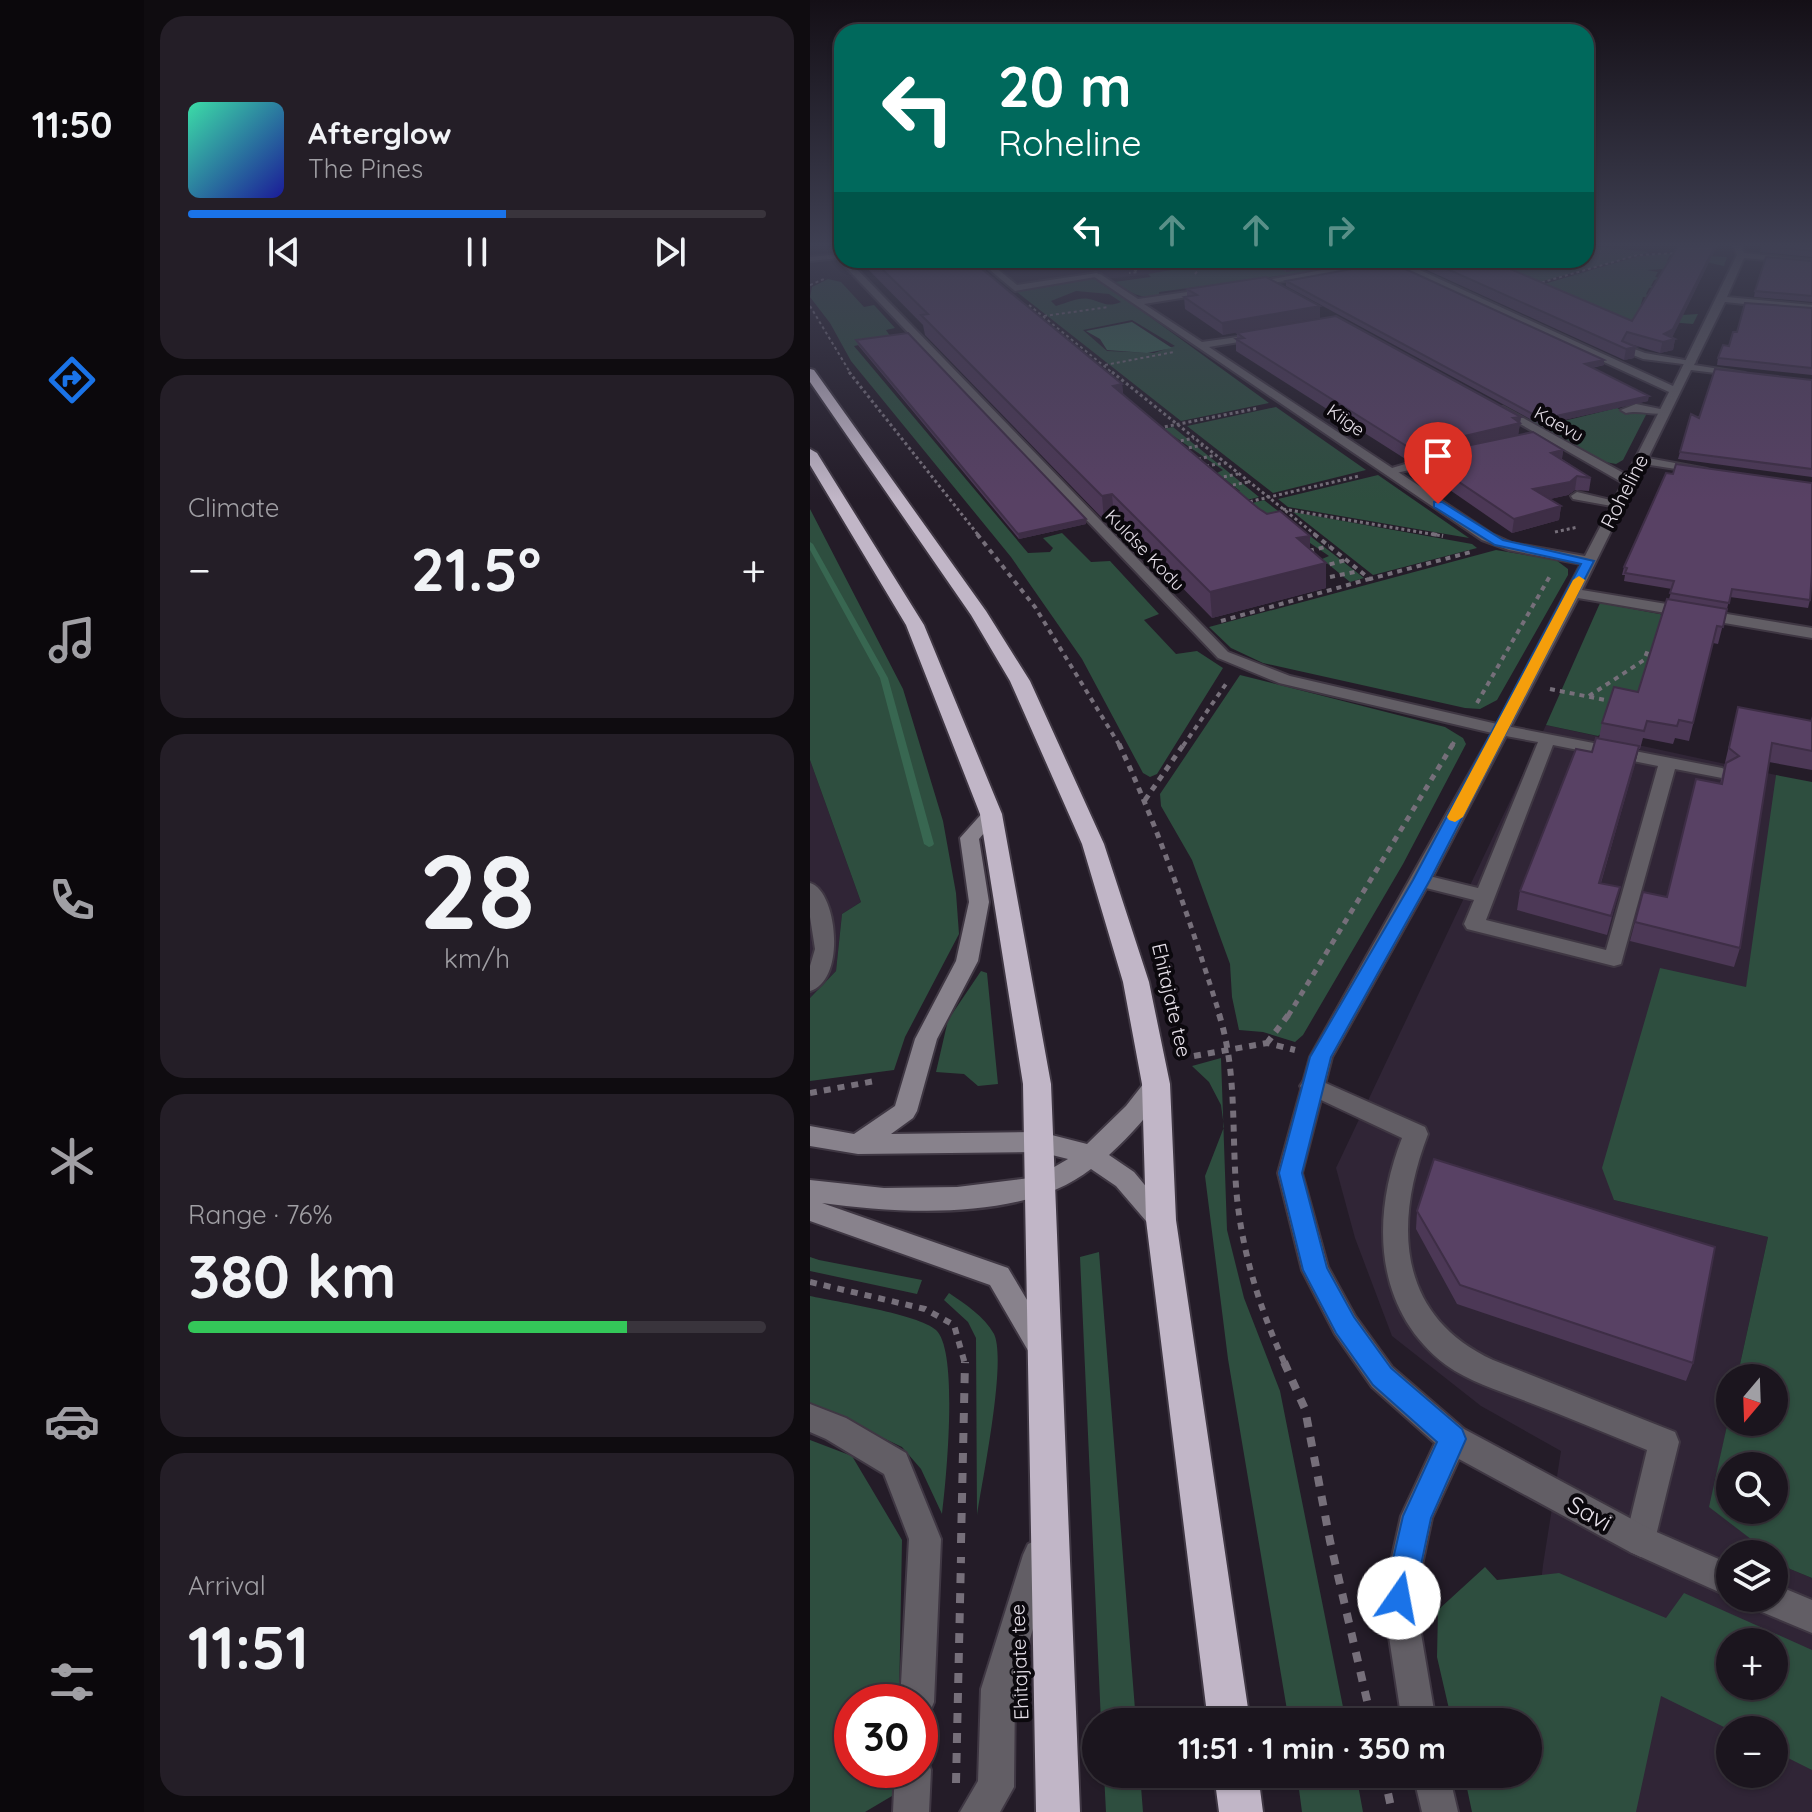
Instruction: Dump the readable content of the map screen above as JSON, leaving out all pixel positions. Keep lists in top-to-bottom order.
{
  "streets": {
    "highway": ["Ehitajate tee"],
    "street": [
      "Kiige",
      "Kaevu",
      "Roheline",
      "Kuldse Kodu",
      "Savi"
    ]
  },
  "crossings": [
    ["Kiige", "Roheline"],
    ["Kaevu", "Roheline"],
    ["Roheline", "Kuldse Kodu"],
    ["Roheline", "Savi"]
  ],
  "north": "bottom",
  "page": {
    "tabs": "11:50",
    "turn": ["20 m", "Roheline"],
    "song": ["Afterglow", "The Pines"],
    "tile": [
      "Climate",
      ["28", "km/h"],
      ["Range · 76%", "380 km"],
      ["Arrival", "11:51"]
    ],
    "heat": ["−", "21.5°", "+"],
    "map_buttons": ["+", "−"],
    "limit": "30",
    "trip": "11:51 · 1 min · 350 m"
  }
}
